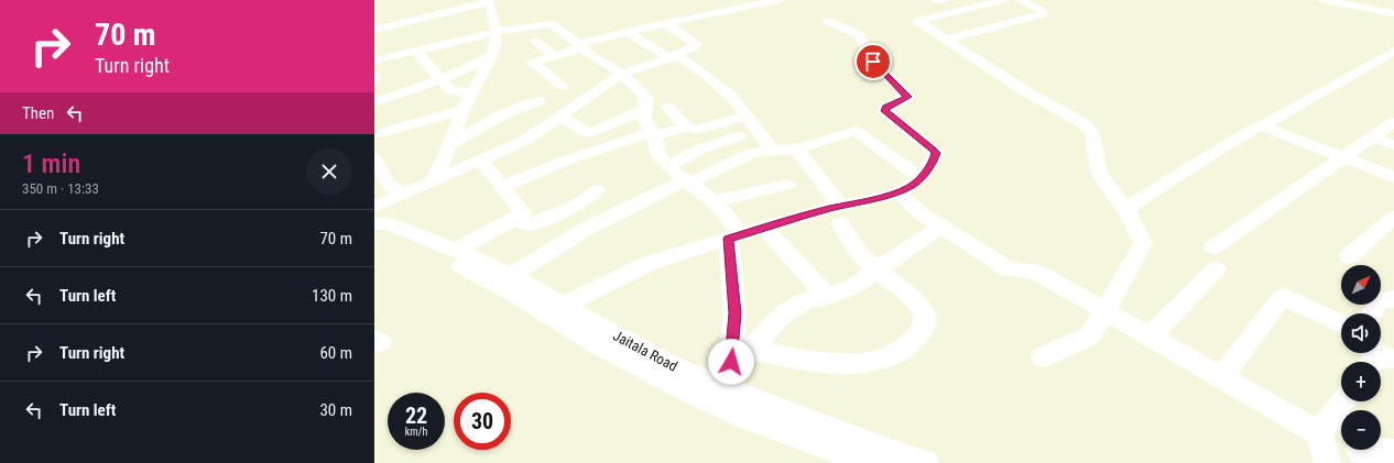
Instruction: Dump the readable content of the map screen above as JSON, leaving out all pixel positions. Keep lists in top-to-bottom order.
{
  "streets": {
    "street": ["Jaitala Road"]
  },
  "north": "top right",
  "page": {
    "turn": ["70 m", "Turn right"],
    "then": "Then",
    "heading": ["1 min", "350 m · 13:33"],
    "list": [
      {
        "name": "Turn right",
        "value": "70 m"
      },
      {
        "name": "Turn left",
        "value": "130 m"
      },
      {
        "name": "Turn right",
        "value": "60 m"
      },
      {
        "name": "Turn left",
        "value": "30 m"
      }
    ],
    "map_buttons": ["+", "−"],
    "speed": "22 km/h",
    "limit": "30"
  }
}
